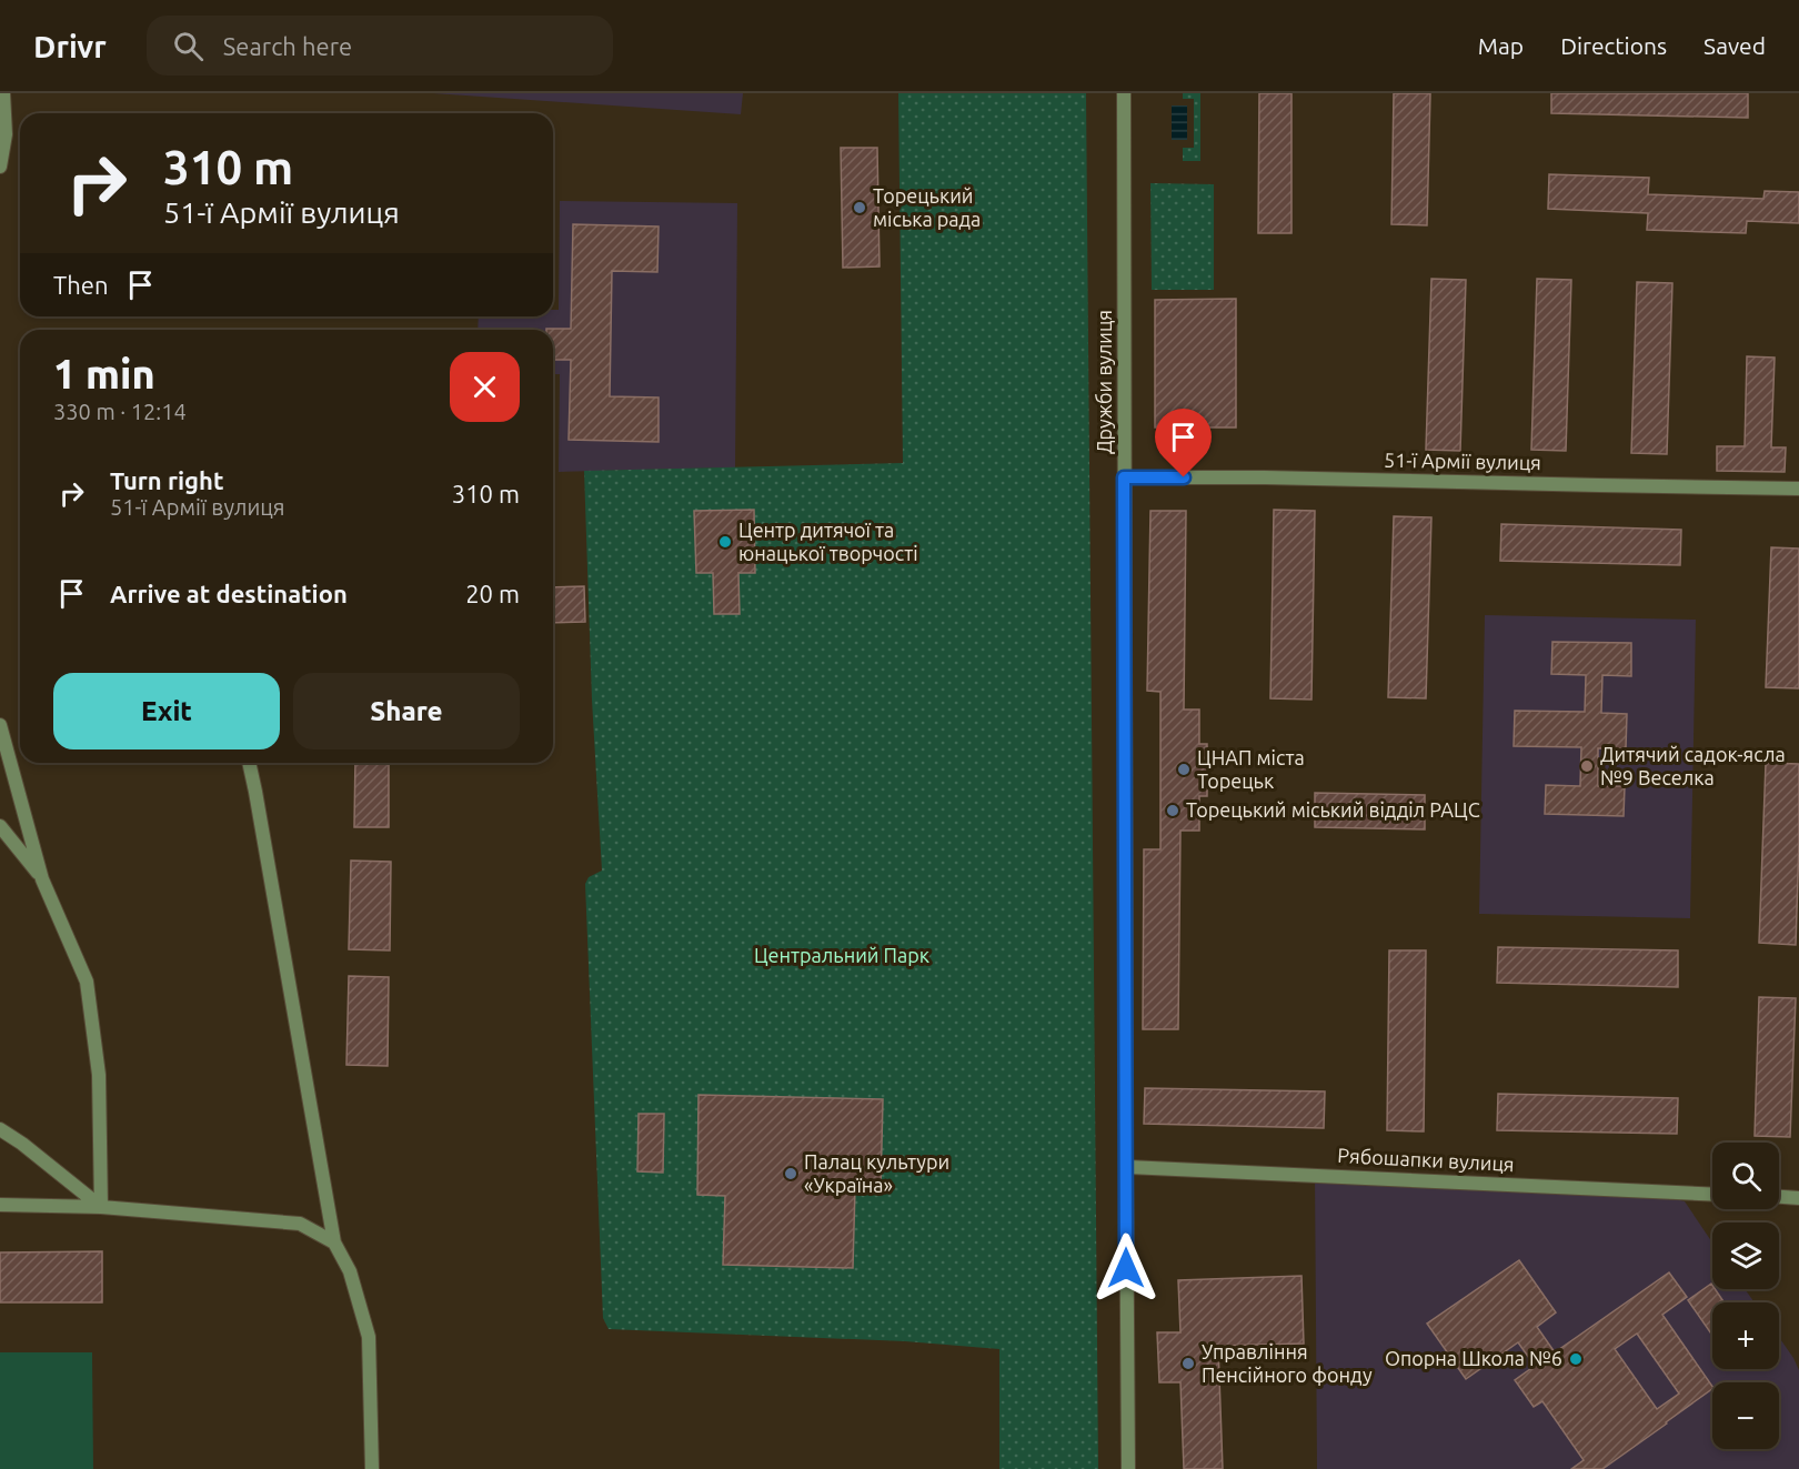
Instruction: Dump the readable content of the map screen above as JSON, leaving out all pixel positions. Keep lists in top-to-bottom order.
{
  "streets": {
    "street": ["Дружби вулиця", "51-ї Армії вулиця", "Рябошапки вулиця"]
  },
  "crossings": [
    ["Дружби вулиця", "51-ї Армії вулиця"],
    ["Дружби вулиця", "Рябошапки вулиця"]
  ],
  "parks": ["Центральний Парк"],
  "places": [
    "Торецький міська рада",
    "Центр дитячої та юнацької творчості",
    "Дитячий садок-ясла №9 Веселка",
    "ЦНАП міста Торецьк",
    "Торецький міський відділ РАЦС",
    "Палац культури «Україна»",
    "Опорна Школа №6",
    "Управління Пенсійного фонду"
  ],
  "page": {
    "header": "Drivr",
    "search": "Search here",
    "nav": ["Map", "Directions", "Saved"],
    "turn": ["310 m", "51-ї Армії вулиця"],
    "then": "Then",
    "heading": ["1 min", "330 m · 12:14"],
    "list": [
      {
        "name": "Turn right",
        "note": "51-ї Армії вулиця",
        "value": "310 m"
      },
      {
        "name": "Arrive at destination",
        "value": "20 m"
      }
    ],
    "buttons": ["Exit", "Share"],
    "map_buttons": ["+", "−"]
  }
}
